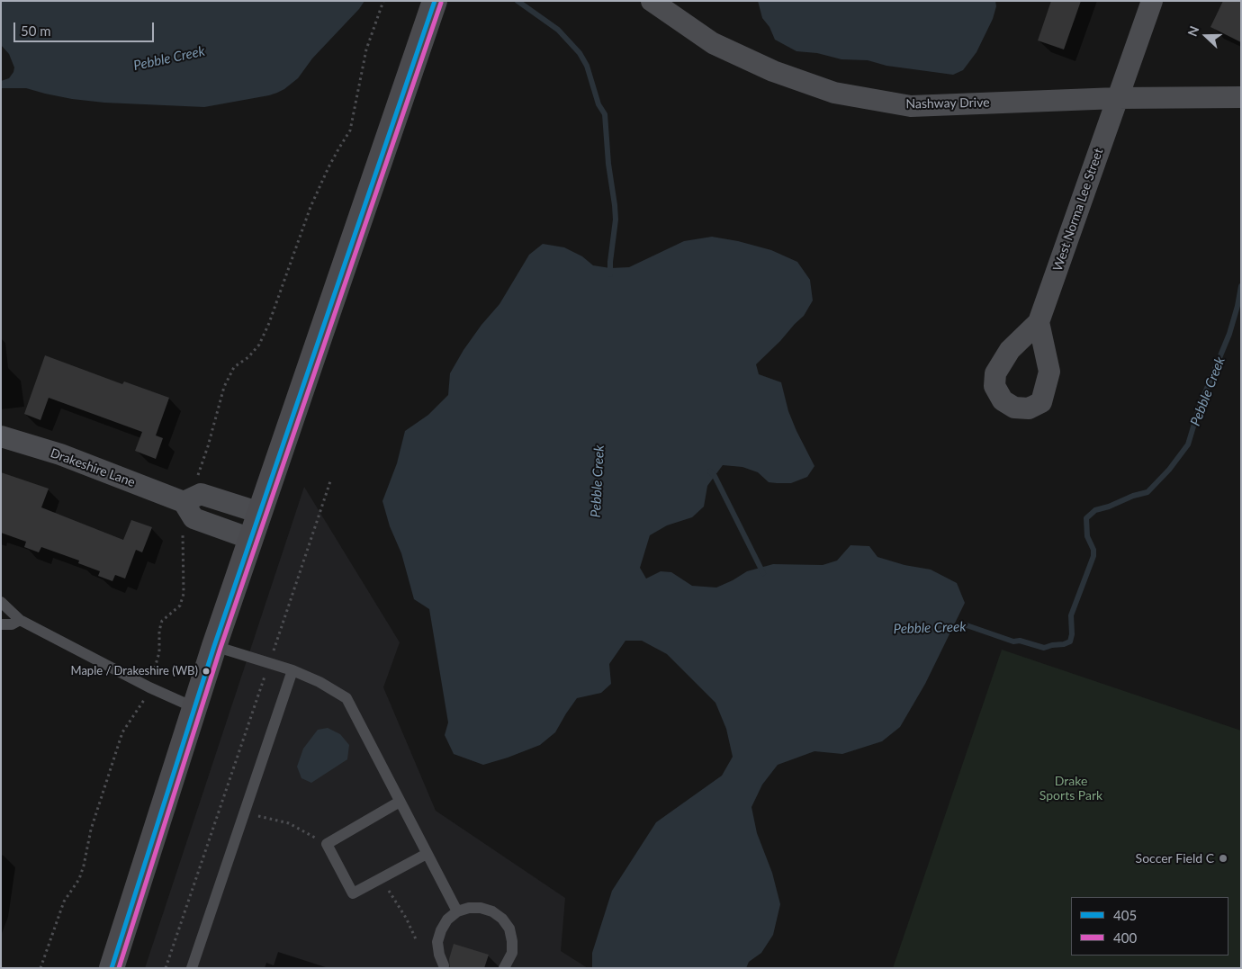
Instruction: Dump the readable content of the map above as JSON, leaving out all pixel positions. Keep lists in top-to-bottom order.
{
  "streets": {
    "street": ["Nashway Drive", "West Norma Lee Street", "Drakeshire Lane"]
  },
  "crossings": [
    ["Nashway Drive", "West Norma Lee Street"]
  ],
  "water": ["Pebble Creek"],
  "parks": ["Drake Sports Park"],
  "places": ["Maple / Drakeshire (WB)", "Soccer Field C"],
  "lines": ["transit line 405", "transit line 400"],
  "legend": ["405", "400"],
  "scale_bar": "50 m",
  "north": "left"
}
